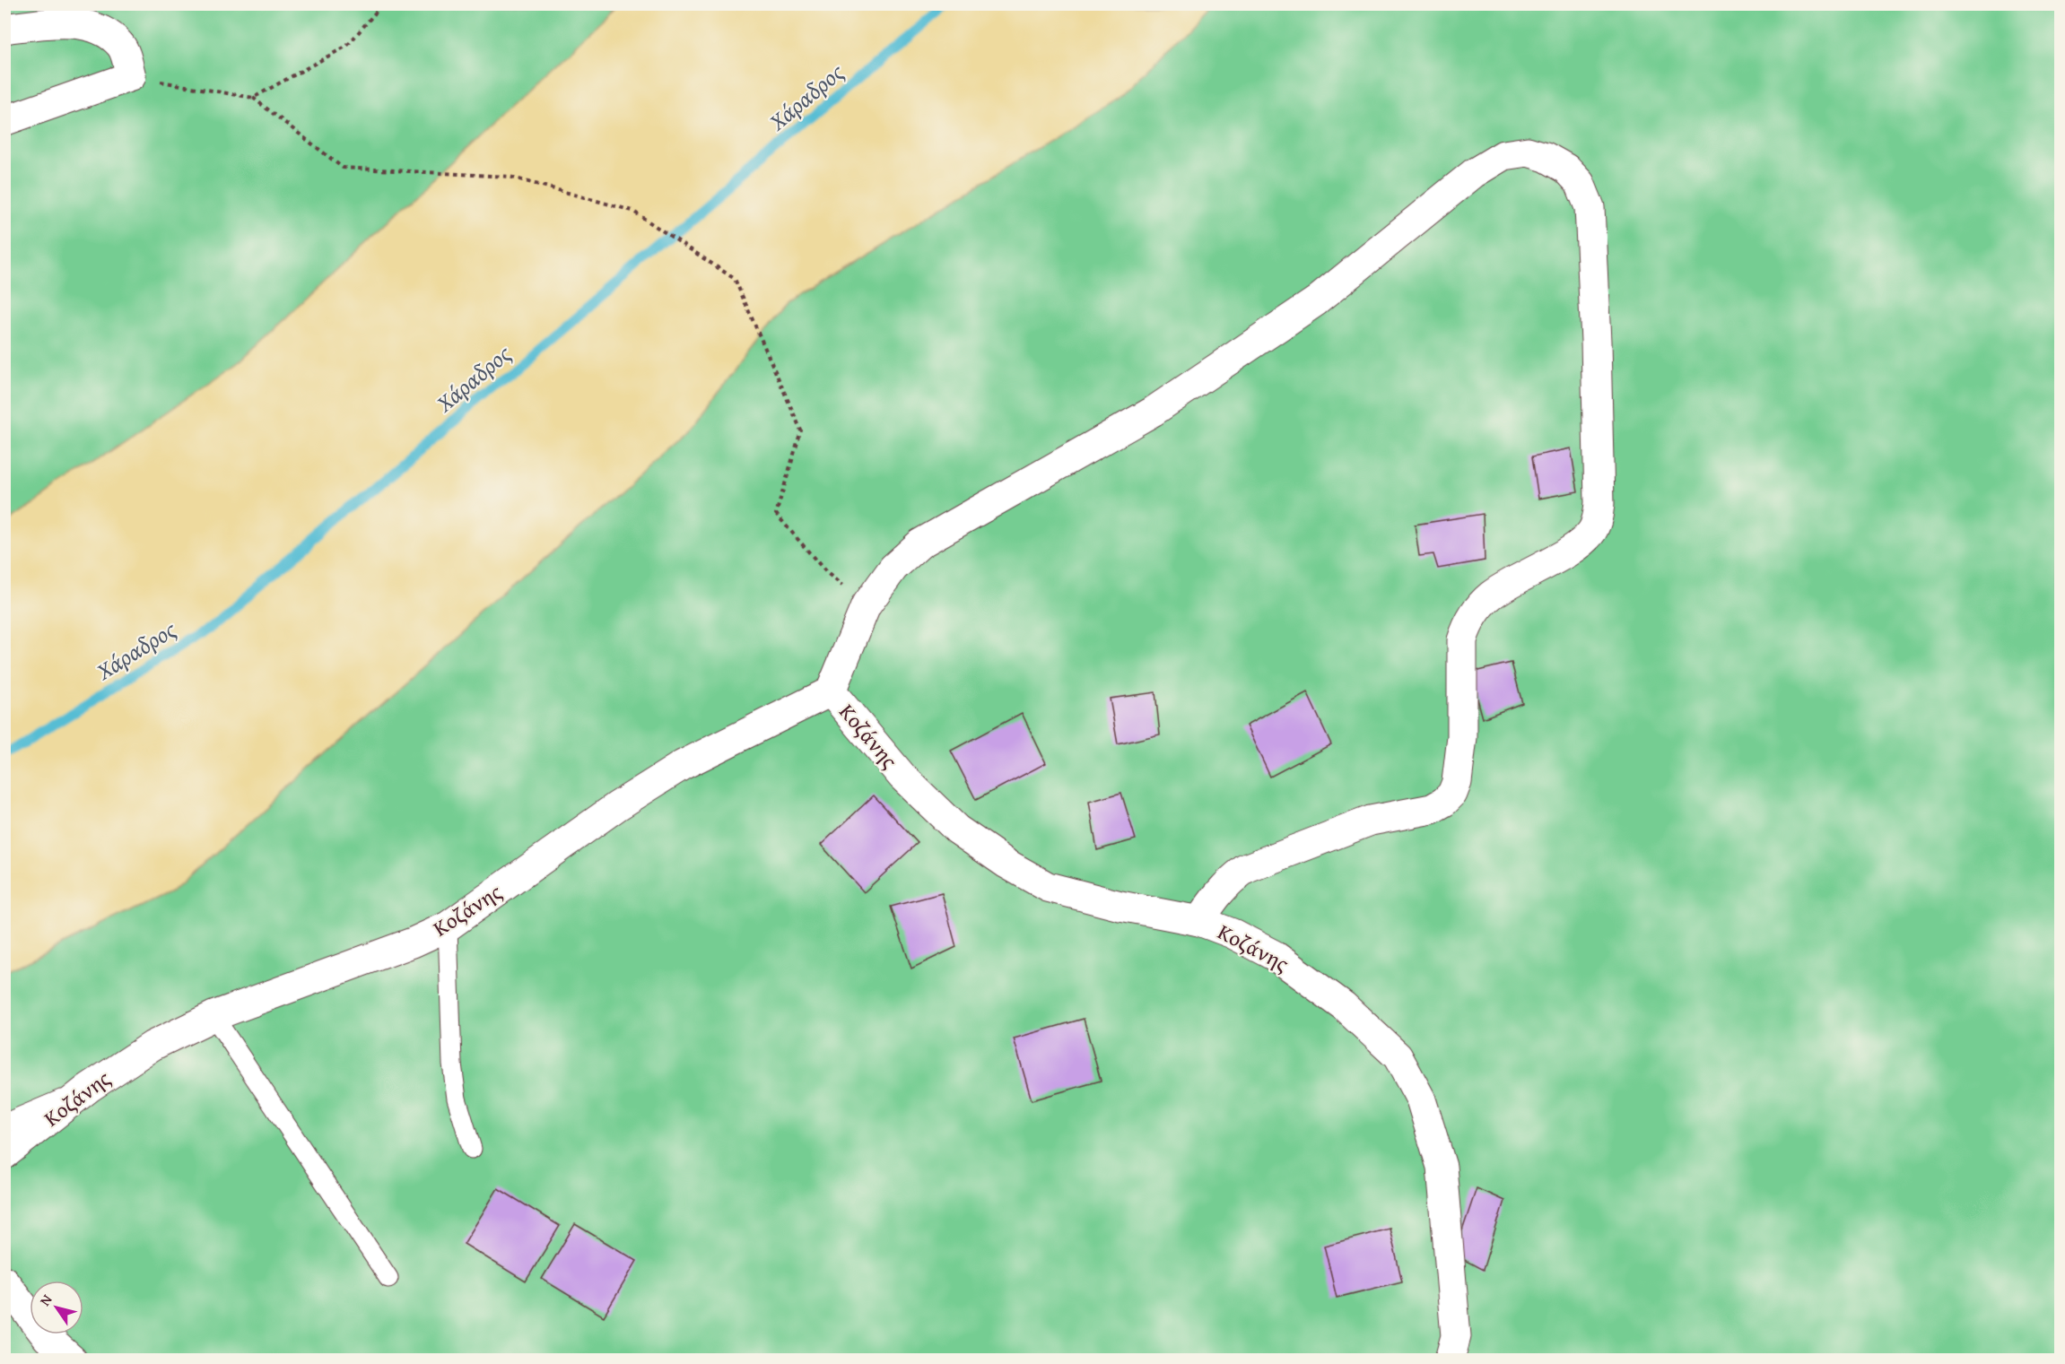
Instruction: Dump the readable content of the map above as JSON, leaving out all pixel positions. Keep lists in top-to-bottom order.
{
  "streets": {
    "street": ["Κοζάνης"]
  },
  "water": ["Χάραδρος"],
  "north": "top left"
}
